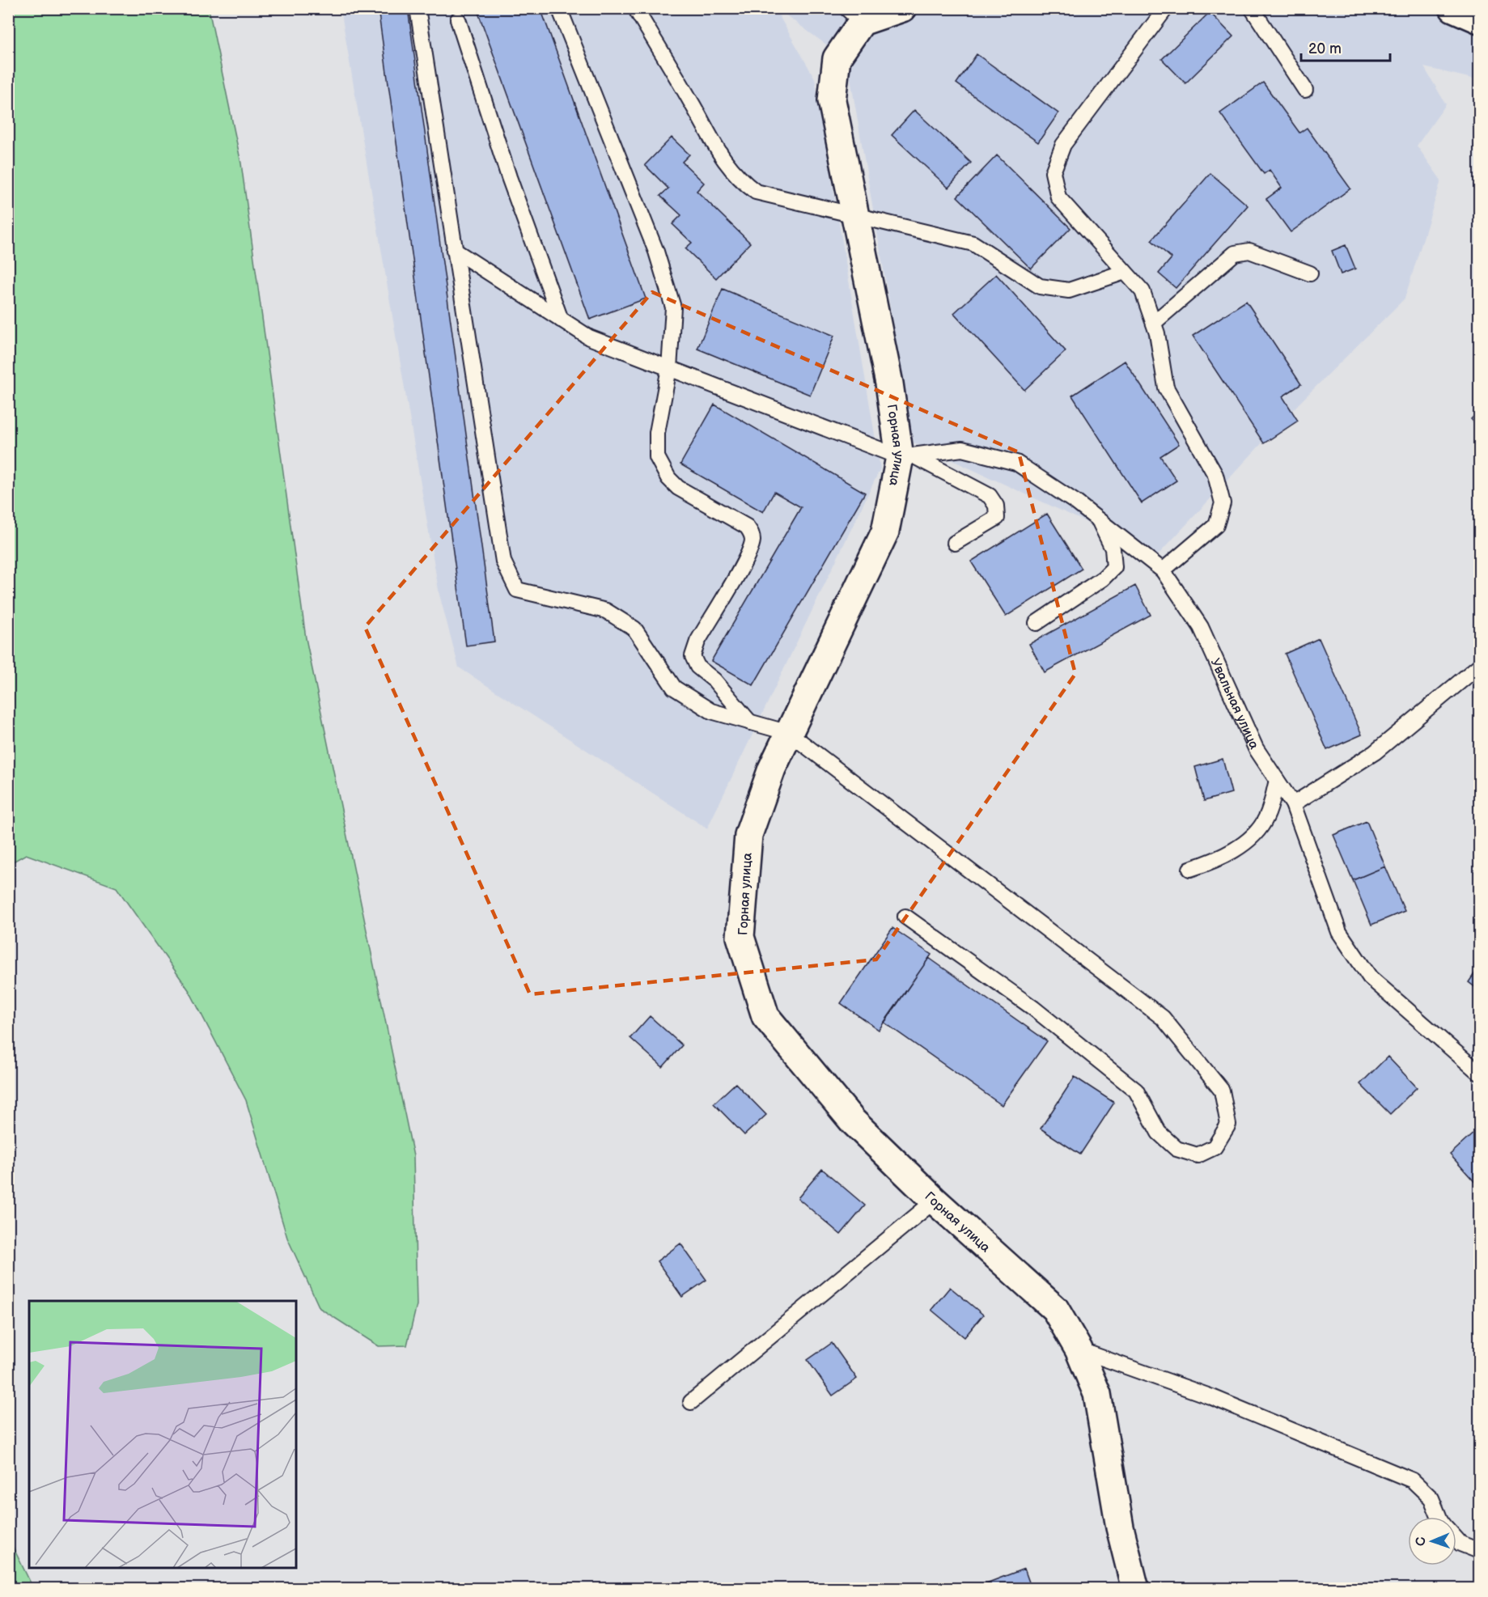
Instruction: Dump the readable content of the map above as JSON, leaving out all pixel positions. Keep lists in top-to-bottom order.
{
  "streets": {
    "street": ["Горная улица"],
    "lane": ["Увальная улица"]
  },
  "crossings": [
    ["Горная улица", "Увальная улица"]
  ],
  "scale_bar": "20 m",
  "north": "left"
}
